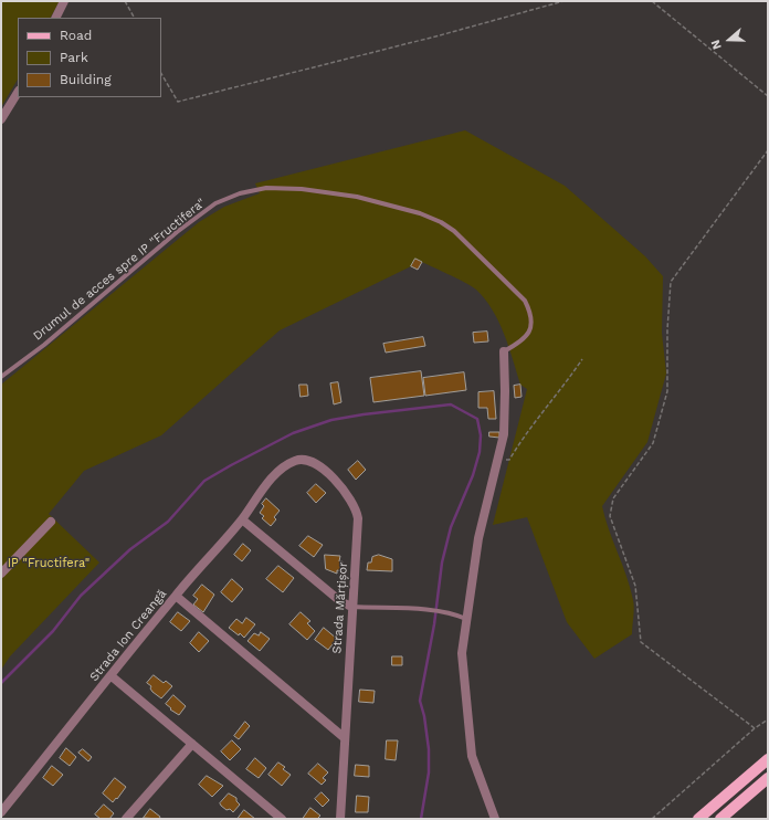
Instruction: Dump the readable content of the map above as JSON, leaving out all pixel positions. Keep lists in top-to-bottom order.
{
  "streets": {
    "street": ["Strada Mărțișor", "Strada Ion Creangă"],
    "lane": ["Drumul de acces spre IP \"Fructifera\""]
  },
  "crossings": [
    ["Strada Mărțișor", "Strada Ion Creangă"]
  ],
  "parks": ["IP \"Fructifera\""],
  "legend": ["Road", "Park", "Building"],
  "north": "left"
}
